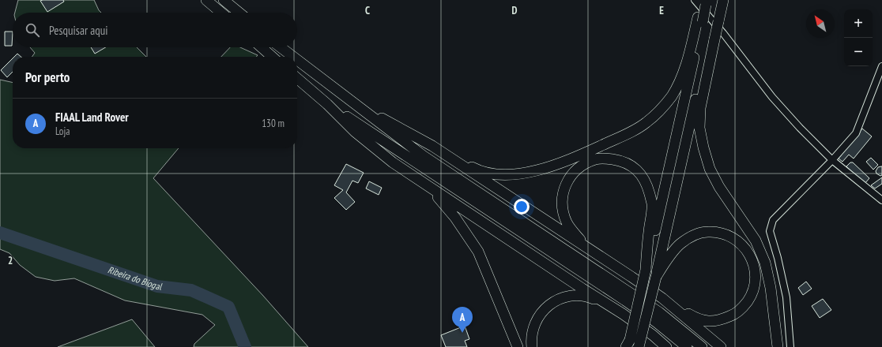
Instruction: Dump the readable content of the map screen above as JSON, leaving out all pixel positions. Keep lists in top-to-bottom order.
{
  "water": ["Ribeira do Biogal"],
  "north": "top left",
  "page": {
    "map_buttons": ["+", "−"],
    "search": "Pesquisar aqui",
    "heading": "Por perto",
    "list": [
      {
        "mark": "A",
        "name": "FIAAL Land Rover",
        "note": "Loja",
        "value": "130 m"
      }
    ],
    "pins": "A"
  },
  "grid": {
    "columns": ["C", "D", "E"],
    "rows": ["2"]
  }
}
